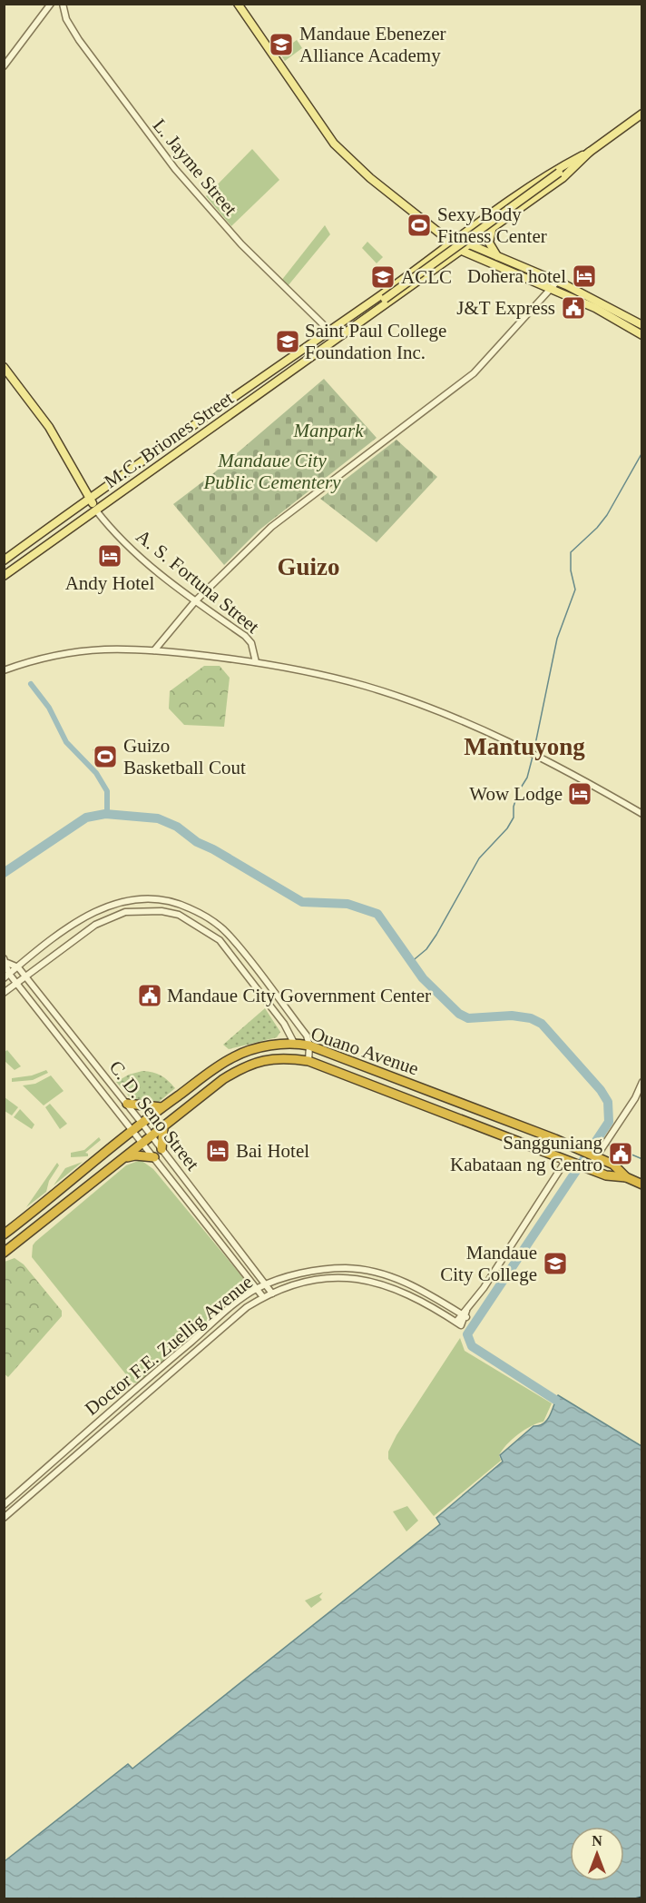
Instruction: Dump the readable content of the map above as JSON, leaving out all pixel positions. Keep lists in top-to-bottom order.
{
  "streets": {
    "highway": ["Ouano Avenue"],
    "main road": ["M.C. Briones Street", "A. S. Fortuna Street"],
    "street": ["L. Jayme Street", "C. D. Seno Street", "Doctor F.E. Zuellig Avenue"]
  },
  "crossings": [
    ["L. Jayme Street", "M.C. Briones Street"],
    ["M.C. Briones Street", "A. S. Fortuna Street"],
    ["Ouano Avenue", "C. D. Seno Street"],
    ["C. D. Seno Street", "Doctor F.E. Zuellig Avenue"]
  ],
  "districts": ["Guizo", "Mantuyong"],
  "parks": ["Manpark", "Mandaue City Public Cementery"],
  "places": {
    "school or university": [
      "Mandaue Ebenezer Alliance Academy",
      "ACLC",
      "Saint Paul College Foundation Inc.",
      "Mandaue City College"
    ],
    "sports": ["Sexy Body Fitness Center", "Guizo Basketball Cout"],
    "hotel": [
      "Dohera hotel",
      "Andy Hotel",
      "Wow Lodge",
      "Bai Hotel"
    ],
    "public building": ["J&T Express", "Mandaue City Government Center", "Sangguniang Kabataan ng Centro"]
  },
  "north": "top"
}
